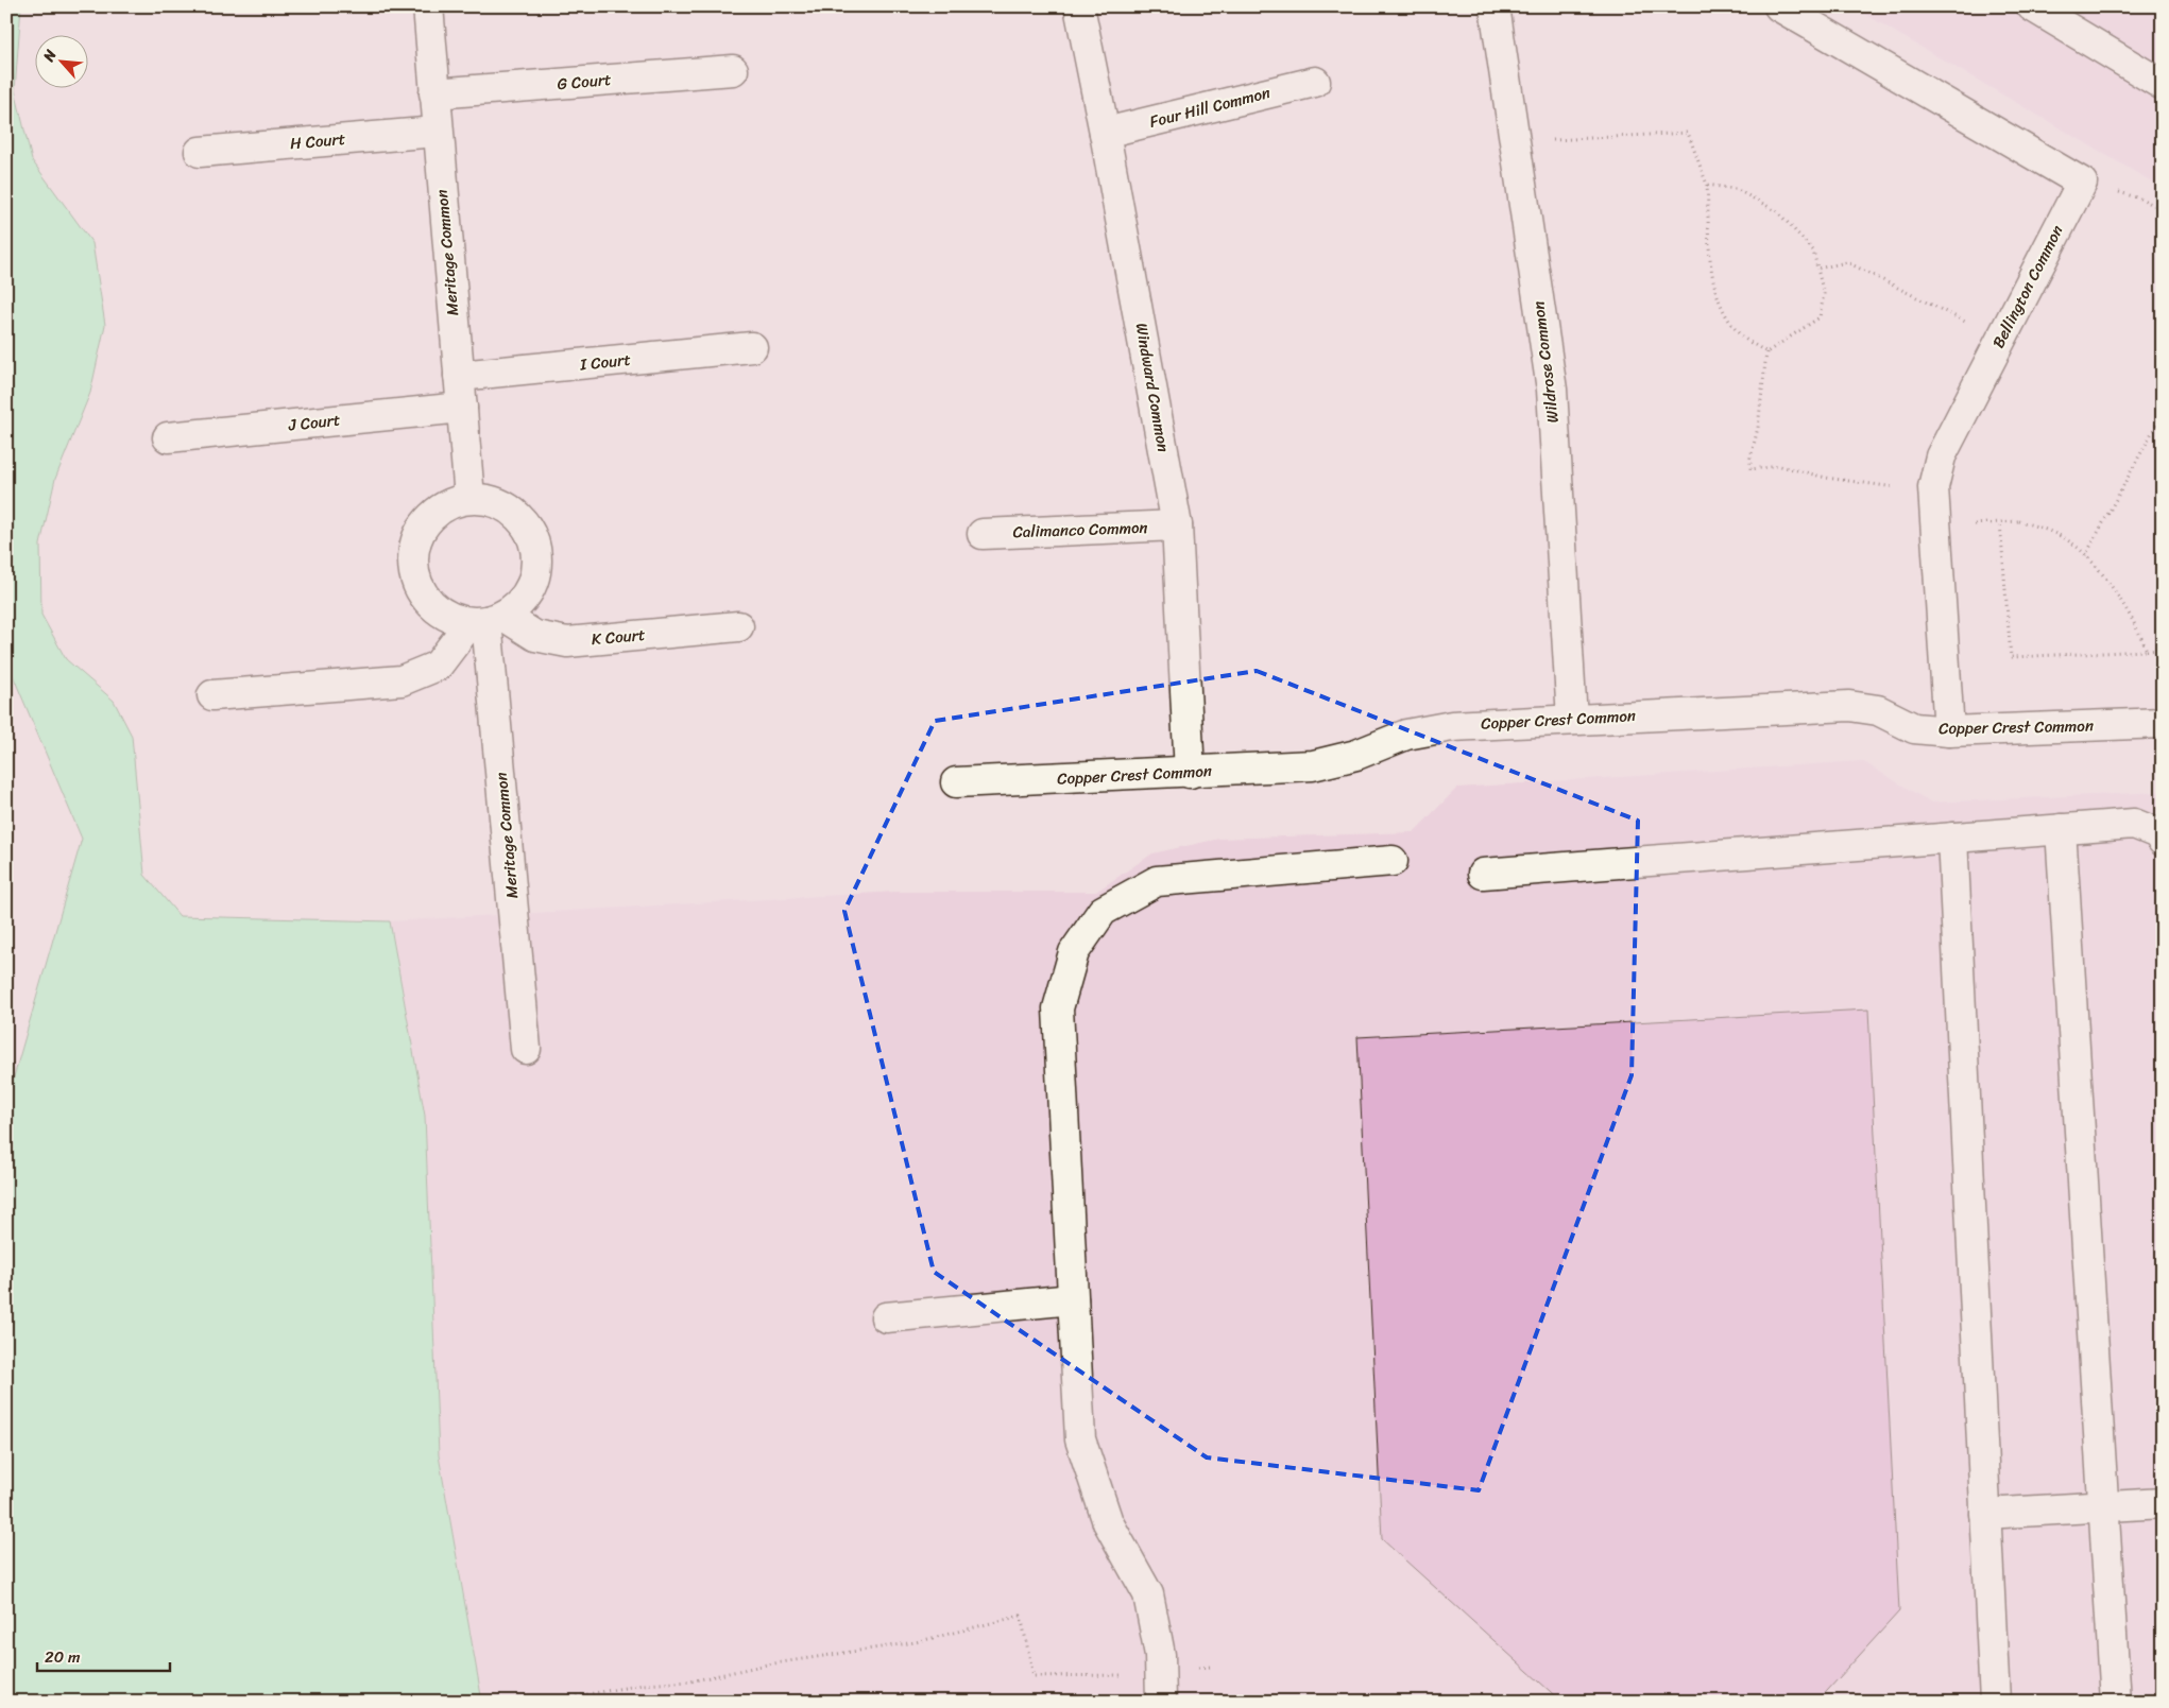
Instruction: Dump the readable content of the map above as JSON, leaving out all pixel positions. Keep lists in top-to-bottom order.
{
  "streets": {
    "street": [
      "G Court",
      "Four Hill Common",
      "H Court",
      "Meritage Common",
      "Bellington Common",
      "I Court",
      "Wildrose Common",
      "Windward Common",
      "J Court",
      "Calimanco Common",
      "K Court",
      "Copper Crest Common"
    ]
  },
  "crossings": [
    ["G Court", "Meritage Common"],
    ["Four Hill Common", "Windward Common"],
    ["H Court", "Meritage Common"],
    ["Meritage Common", "I Court"],
    ["Meritage Common", "J Court"],
    ["Meritage Common", "K Court"],
    ["Bellington Common", "Copper Crest Common"],
    ["Wildrose Common", "Copper Crest Common"],
    ["Windward Common", "Calimanco Common"],
    ["Windward Common", "Copper Crest Common"]
  ],
  "scale_bar": "20 m",
  "north": "top left"
}
